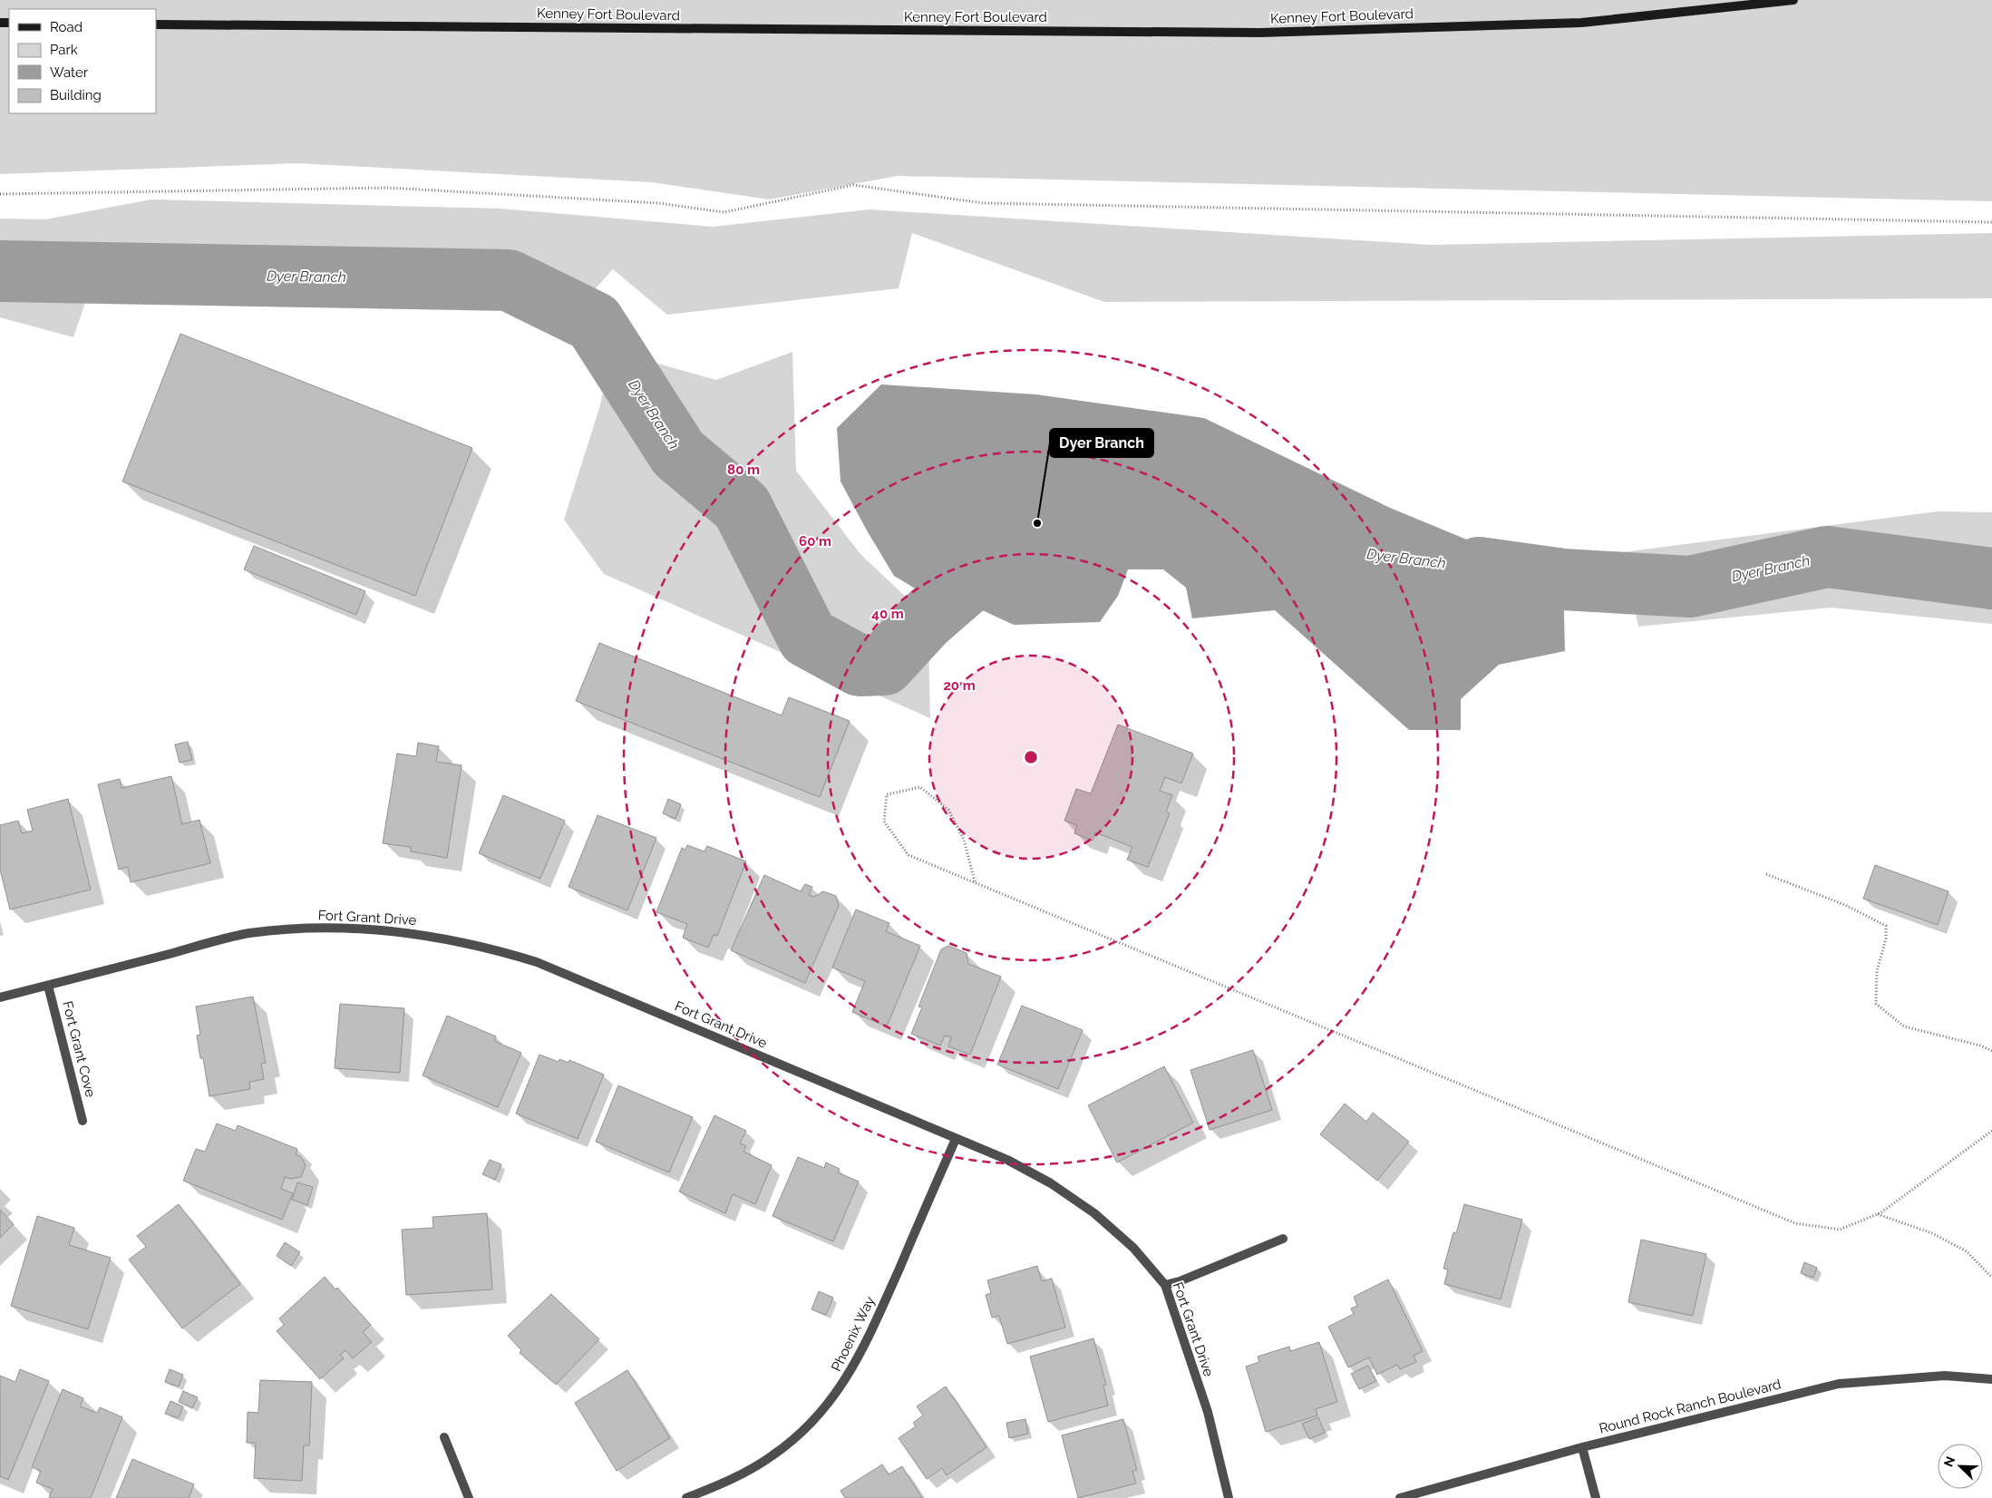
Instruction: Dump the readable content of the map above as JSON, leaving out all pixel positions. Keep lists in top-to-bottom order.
{
  "streets": {
    "main road": ["Kenney Fort Boulevard"],
    "street": [
      "Fort Grant Drive",
      "Fort Grant Cove",
      "Phoenix Way",
      "Round Rock Ranch Boulevard"
    ]
  },
  "crossings": [
    ["Fort Grant Drive", "Fort Grant Cove"],
    ["Fort Grant Drive", "Phoenix Way"]
  ],
  "water": ["Dyer Branch"],
  "places": ["Dyer Branch"],
  "legend": [
    "Road",
    "Park",
    "Water",
    "Building"
  ],
  "north": "top left",
  "rings": [
    "80 m",
    "60 m",
    "40 m",
    "20 m"
  ]
}
